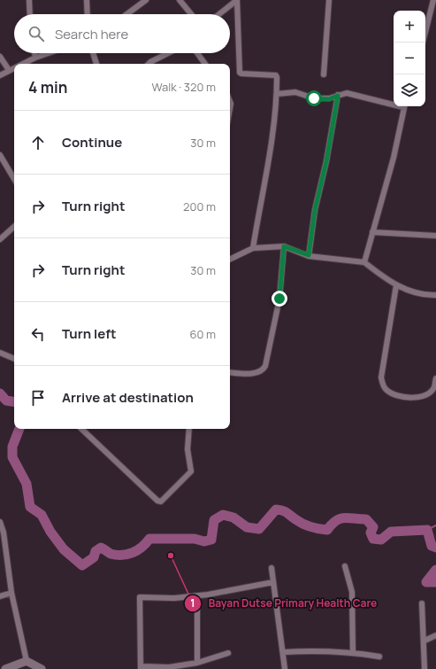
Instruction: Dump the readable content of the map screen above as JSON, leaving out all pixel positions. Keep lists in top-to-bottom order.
{
  "places": ["Bayan Dutse Primary Health Care"],
  "page": {
    "map_buttons": ["+", "−"],
    "search": "Search here",
    "heading": ["4 min", "Walk · 320 m"],
    "list": [
      ["Continue", "30 m"],
      ["Turn right", "200 m"],
      ["Turn right", "30 m"],
      ["Turn left", "60 m"],
      "Arrive at destination"
    ]
  }
}
